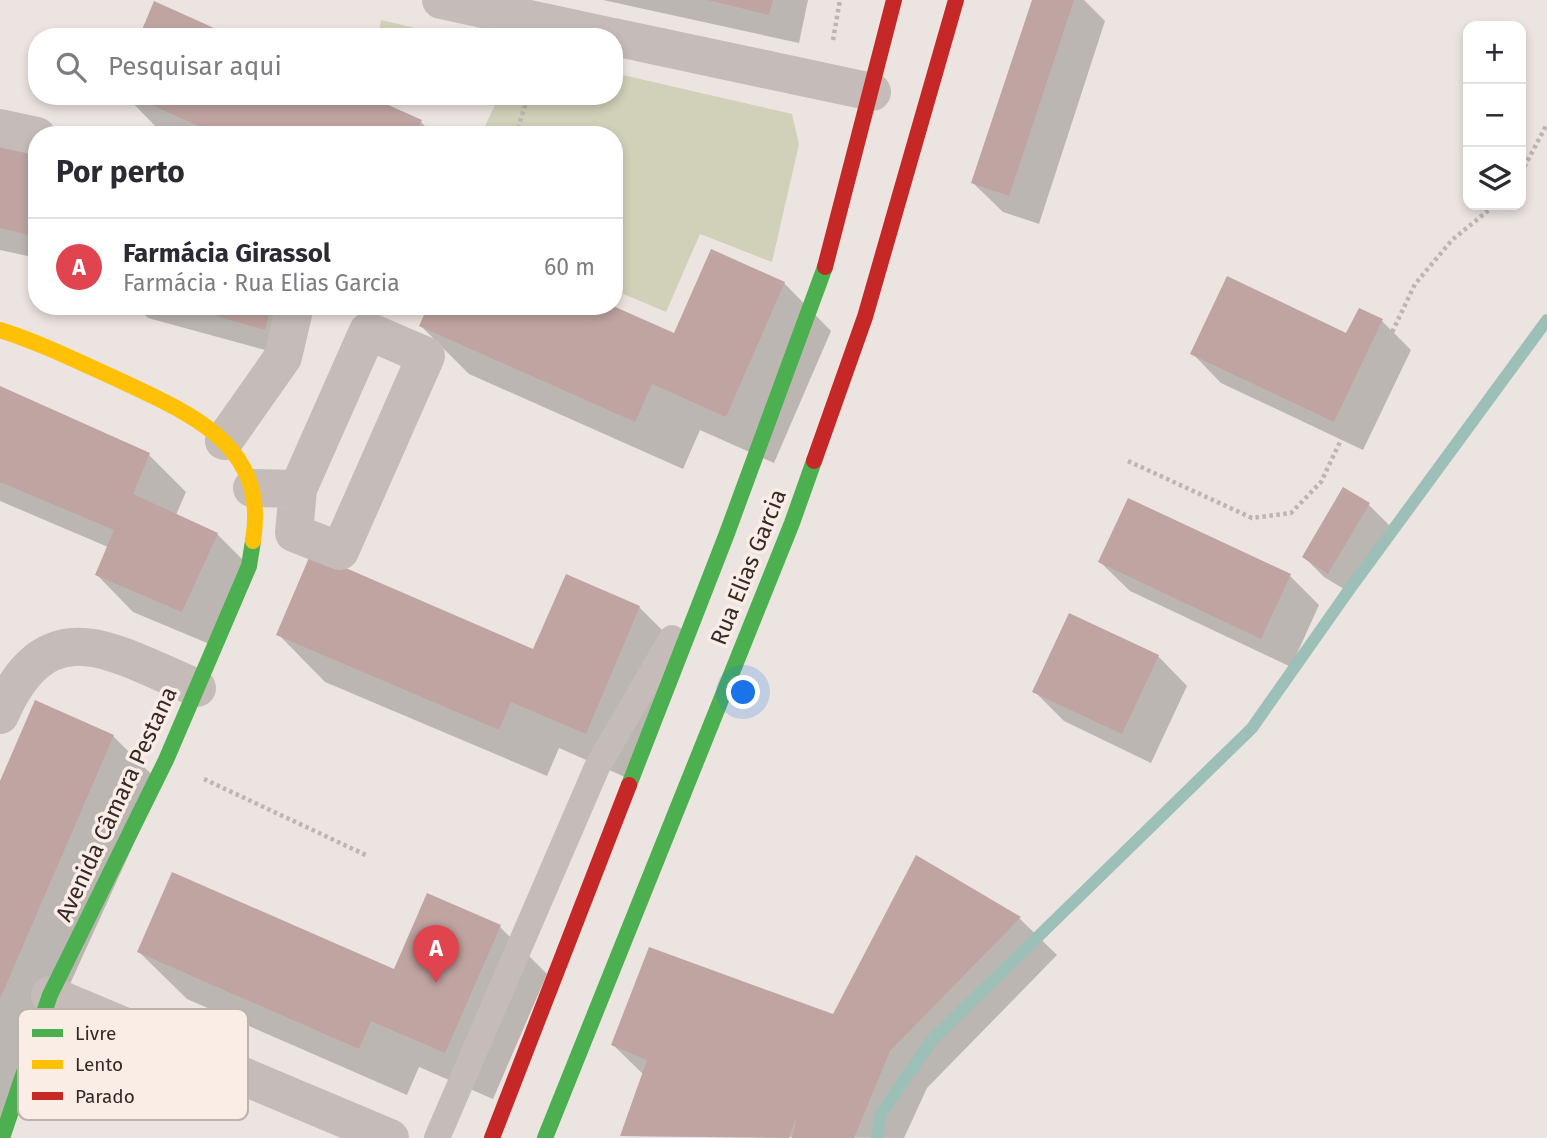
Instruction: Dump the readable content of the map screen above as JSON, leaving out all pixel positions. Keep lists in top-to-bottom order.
{
  "streets": {
    "main road": ["Rua Elias Garcia", "Avenida Câmara Pestana"]
  },
  "legend": ["Livre", "Lento", "Parado"],
  "page": {
    "map_buttons": ["+", "−"],
    "search": "Pesquisar aqui",
    "heading": "Por perto",
    "list": [
      {
        "mark": "A",
        "name": "Farmácia Girassol",
        "note": "Farmácia · Rua Elias Garcia",
        "value": "60 m"
      }
    ],
    "pins": "A"
  }
}
